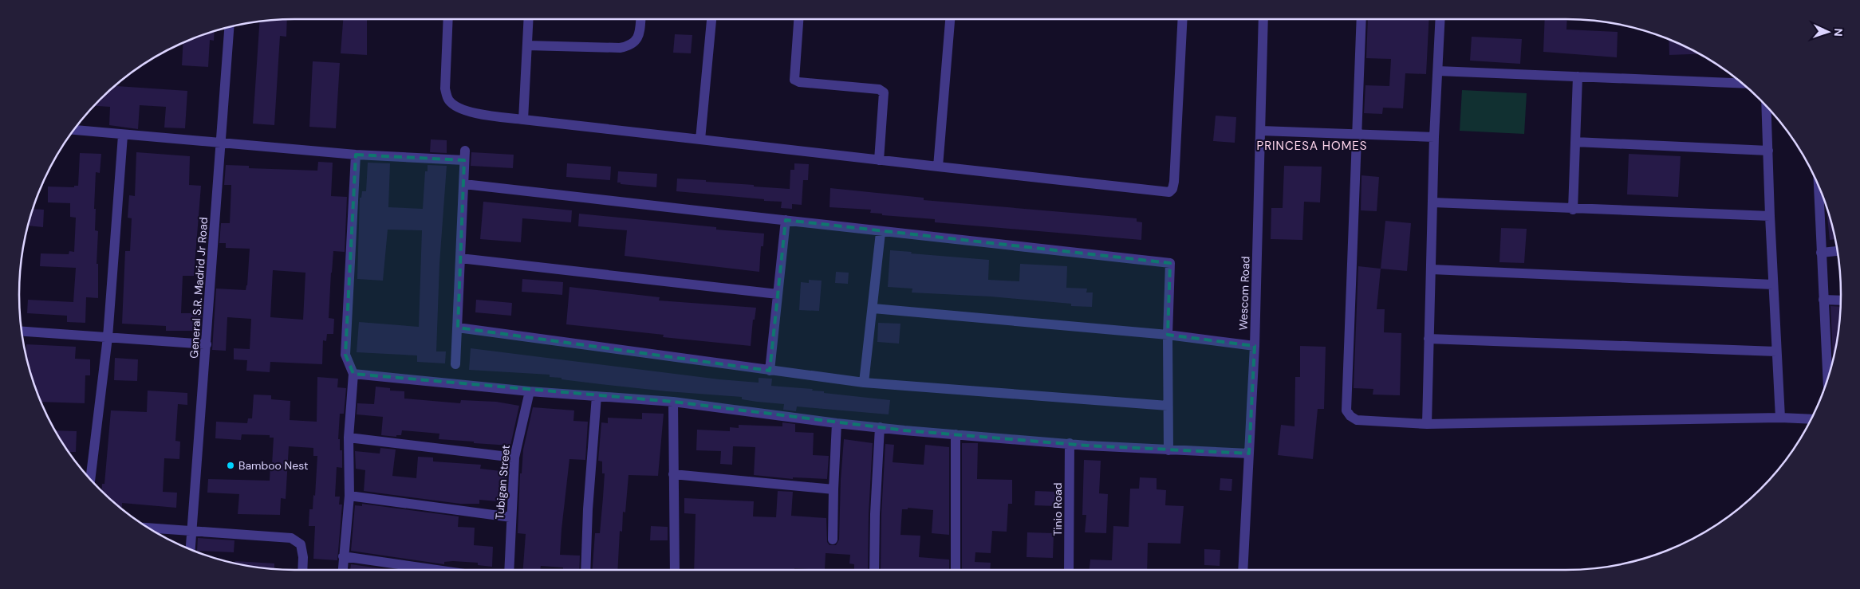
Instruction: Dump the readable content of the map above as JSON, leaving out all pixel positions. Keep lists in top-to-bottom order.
{
  "streets": {
    "street": [
      "General S.R. Madrid Jr Road",
      "Wescom Road",
      "Tubigan Street",
      "Tinio Road"
    ]
  },
  "districts": ["PRINCESA HOMES"],
  "places": ["Bamboo Nest"],
  "north": "right"
}
